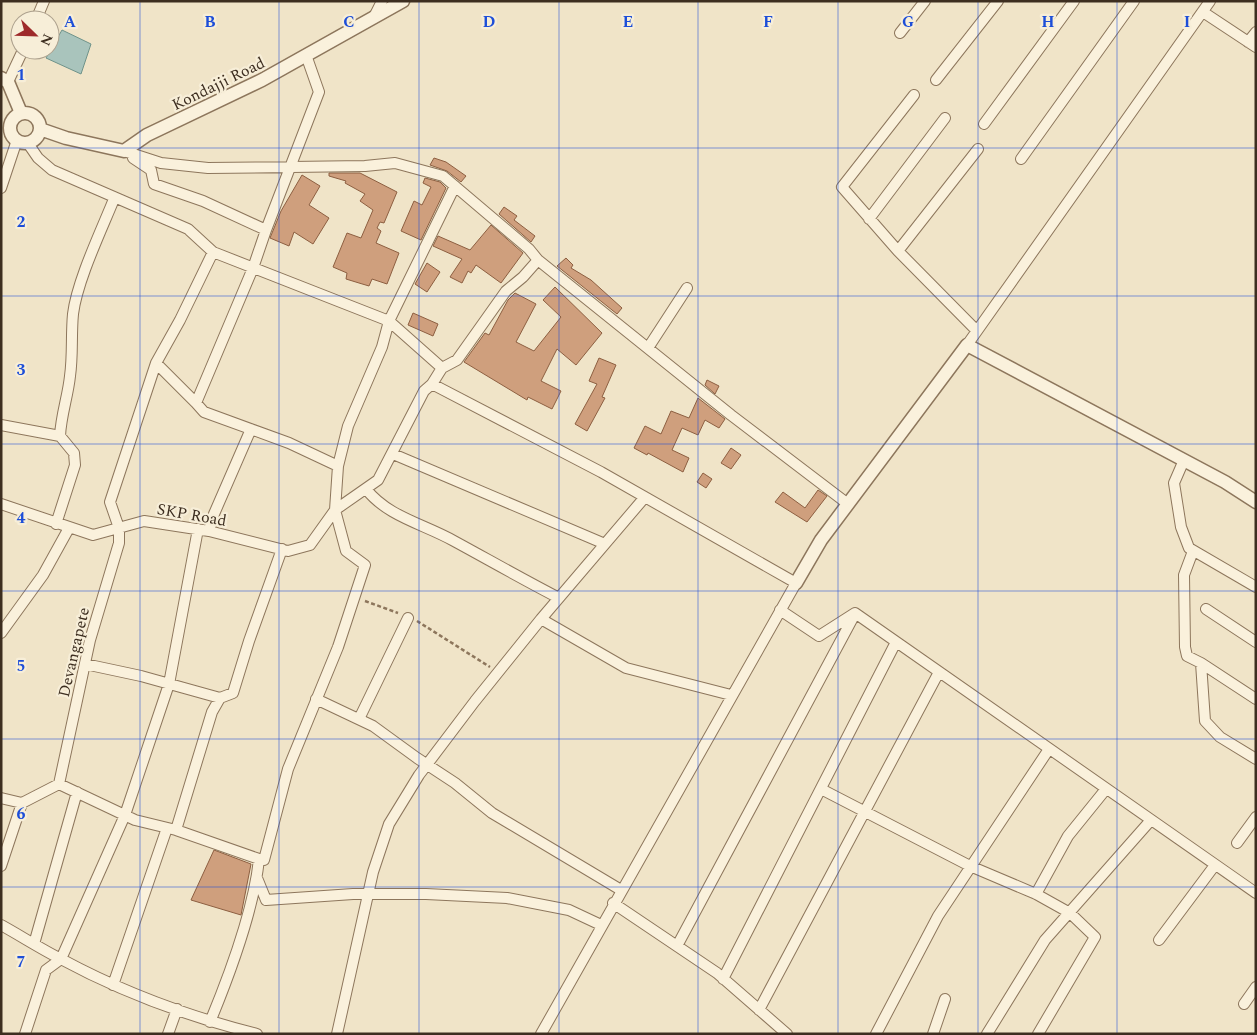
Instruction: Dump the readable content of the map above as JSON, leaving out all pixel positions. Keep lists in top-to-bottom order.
{
  "streets": {
    "street": ["Kondajji Road", "SKP Road", "Devangapete"]
  },
  "crossings": [
    ["SKP Road", "Devangapete"]
  ],
  "north": "bottom right",
  "grid": {
    "columns": [
      "A",
      "B",
      "C",
      "D",
      "E",
      "F",
      "G",
      "H",
      "I"
    ],
    "rows": [
      "1",
      "2",
      "3",
      "4",
      "5",
      "6",
      "7"
    ]
  }
}
